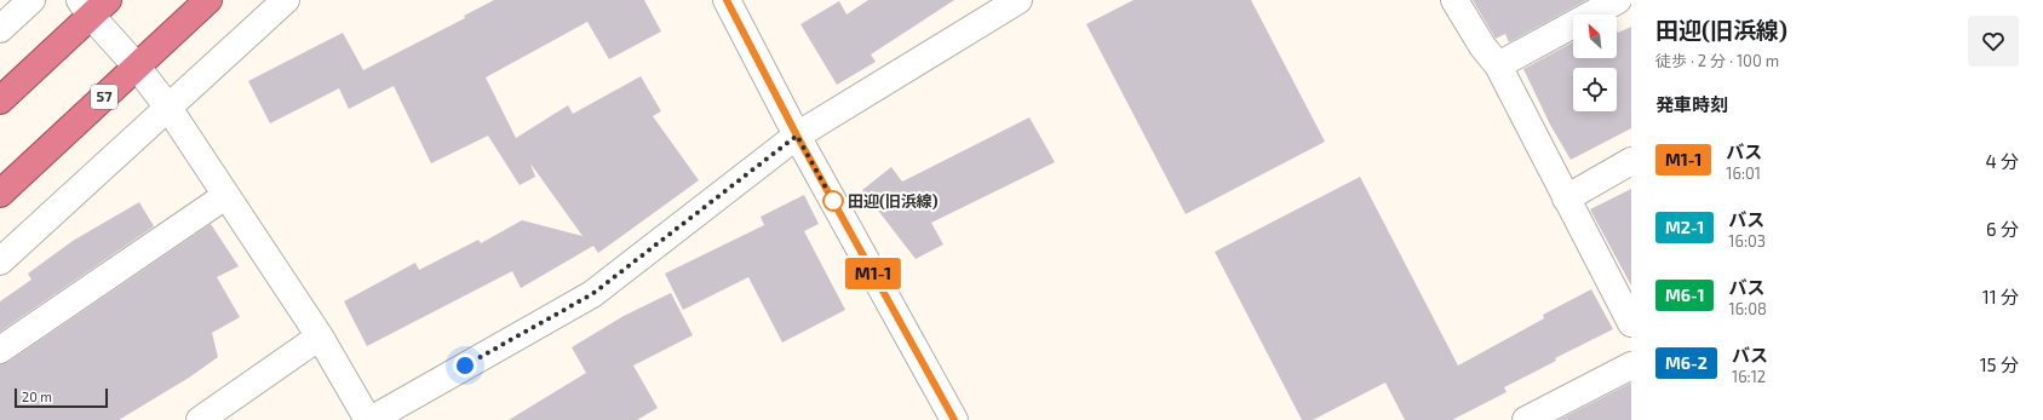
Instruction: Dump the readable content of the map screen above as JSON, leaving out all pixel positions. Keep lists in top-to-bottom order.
{
  "streets": {
    "highway": ["57"]
  },
  "places": ["田迎(旧浜線)"],
  "lines": ["bus line M1-1"],
  "scale_bar": "20 m",
  "north": "top left",
  "page": {
    "on_map": "M1-1",
    "heading": [
      ["田迎(旧浜線)", "徒歩 · 2 分 · 100 m"],
      "発車時刻"
    ],
    "list": [
      {
        "mark": "M1-1",
        "name": "バス",
        "note": "16:01",
        "value": "4 分"
      },
      {
        "mark": "M2-1",
        "name": "バス",
        "note": "16:03",
        "value": "6 分"
      },
      {
        "mark": "M6-1",
        "name": "バス",
        "note": "16:08",
        "value": "11 分"
      },
      {
        "mark": "M6-2",
        "name": "バス",
        "note": "16:12",
        "value": "15 分"
      }
    ],
    "scale": "20 m"
  }
}
